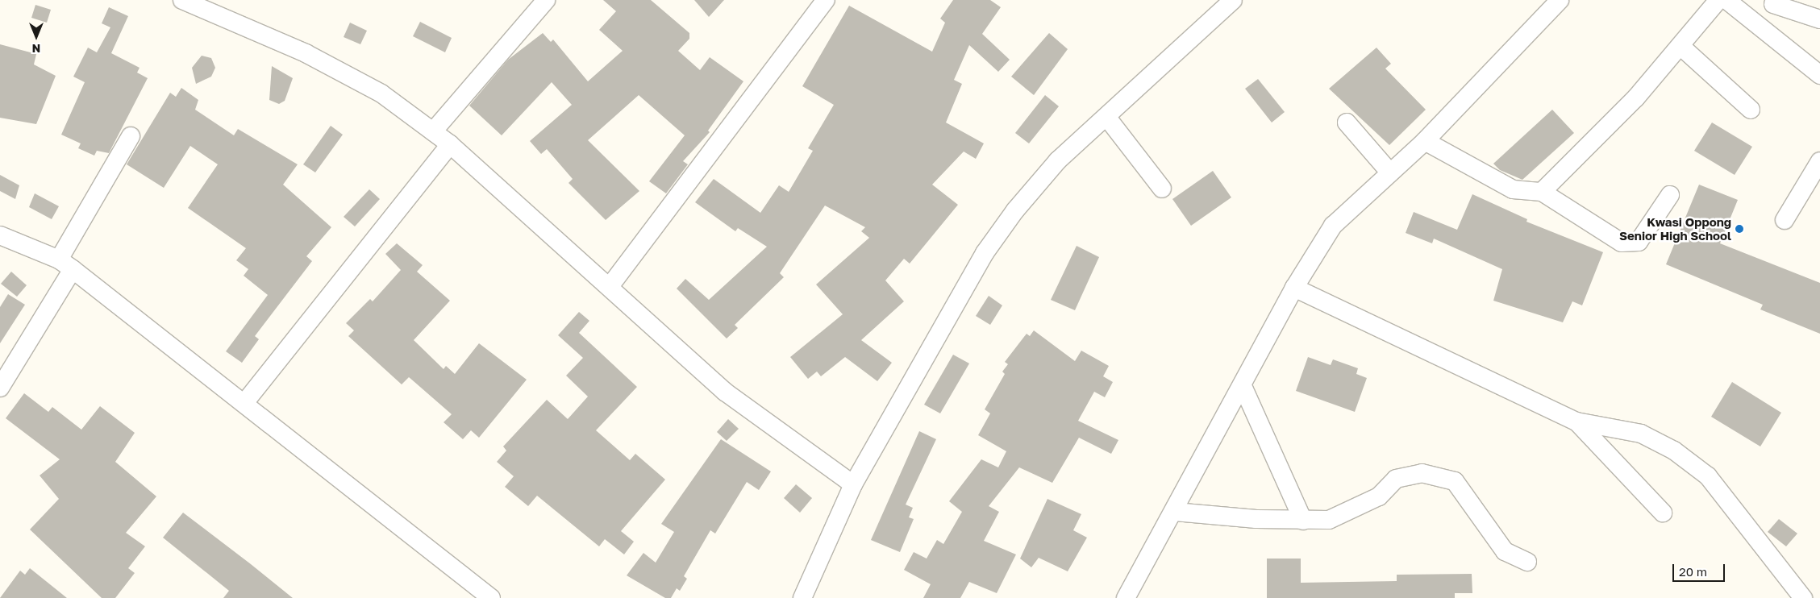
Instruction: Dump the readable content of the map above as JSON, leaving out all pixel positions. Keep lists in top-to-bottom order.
{
  "places": ["Kwasi Oppong Senior High School"],
  "scale_bar": "20 m",
  "north": "bottom"
}
